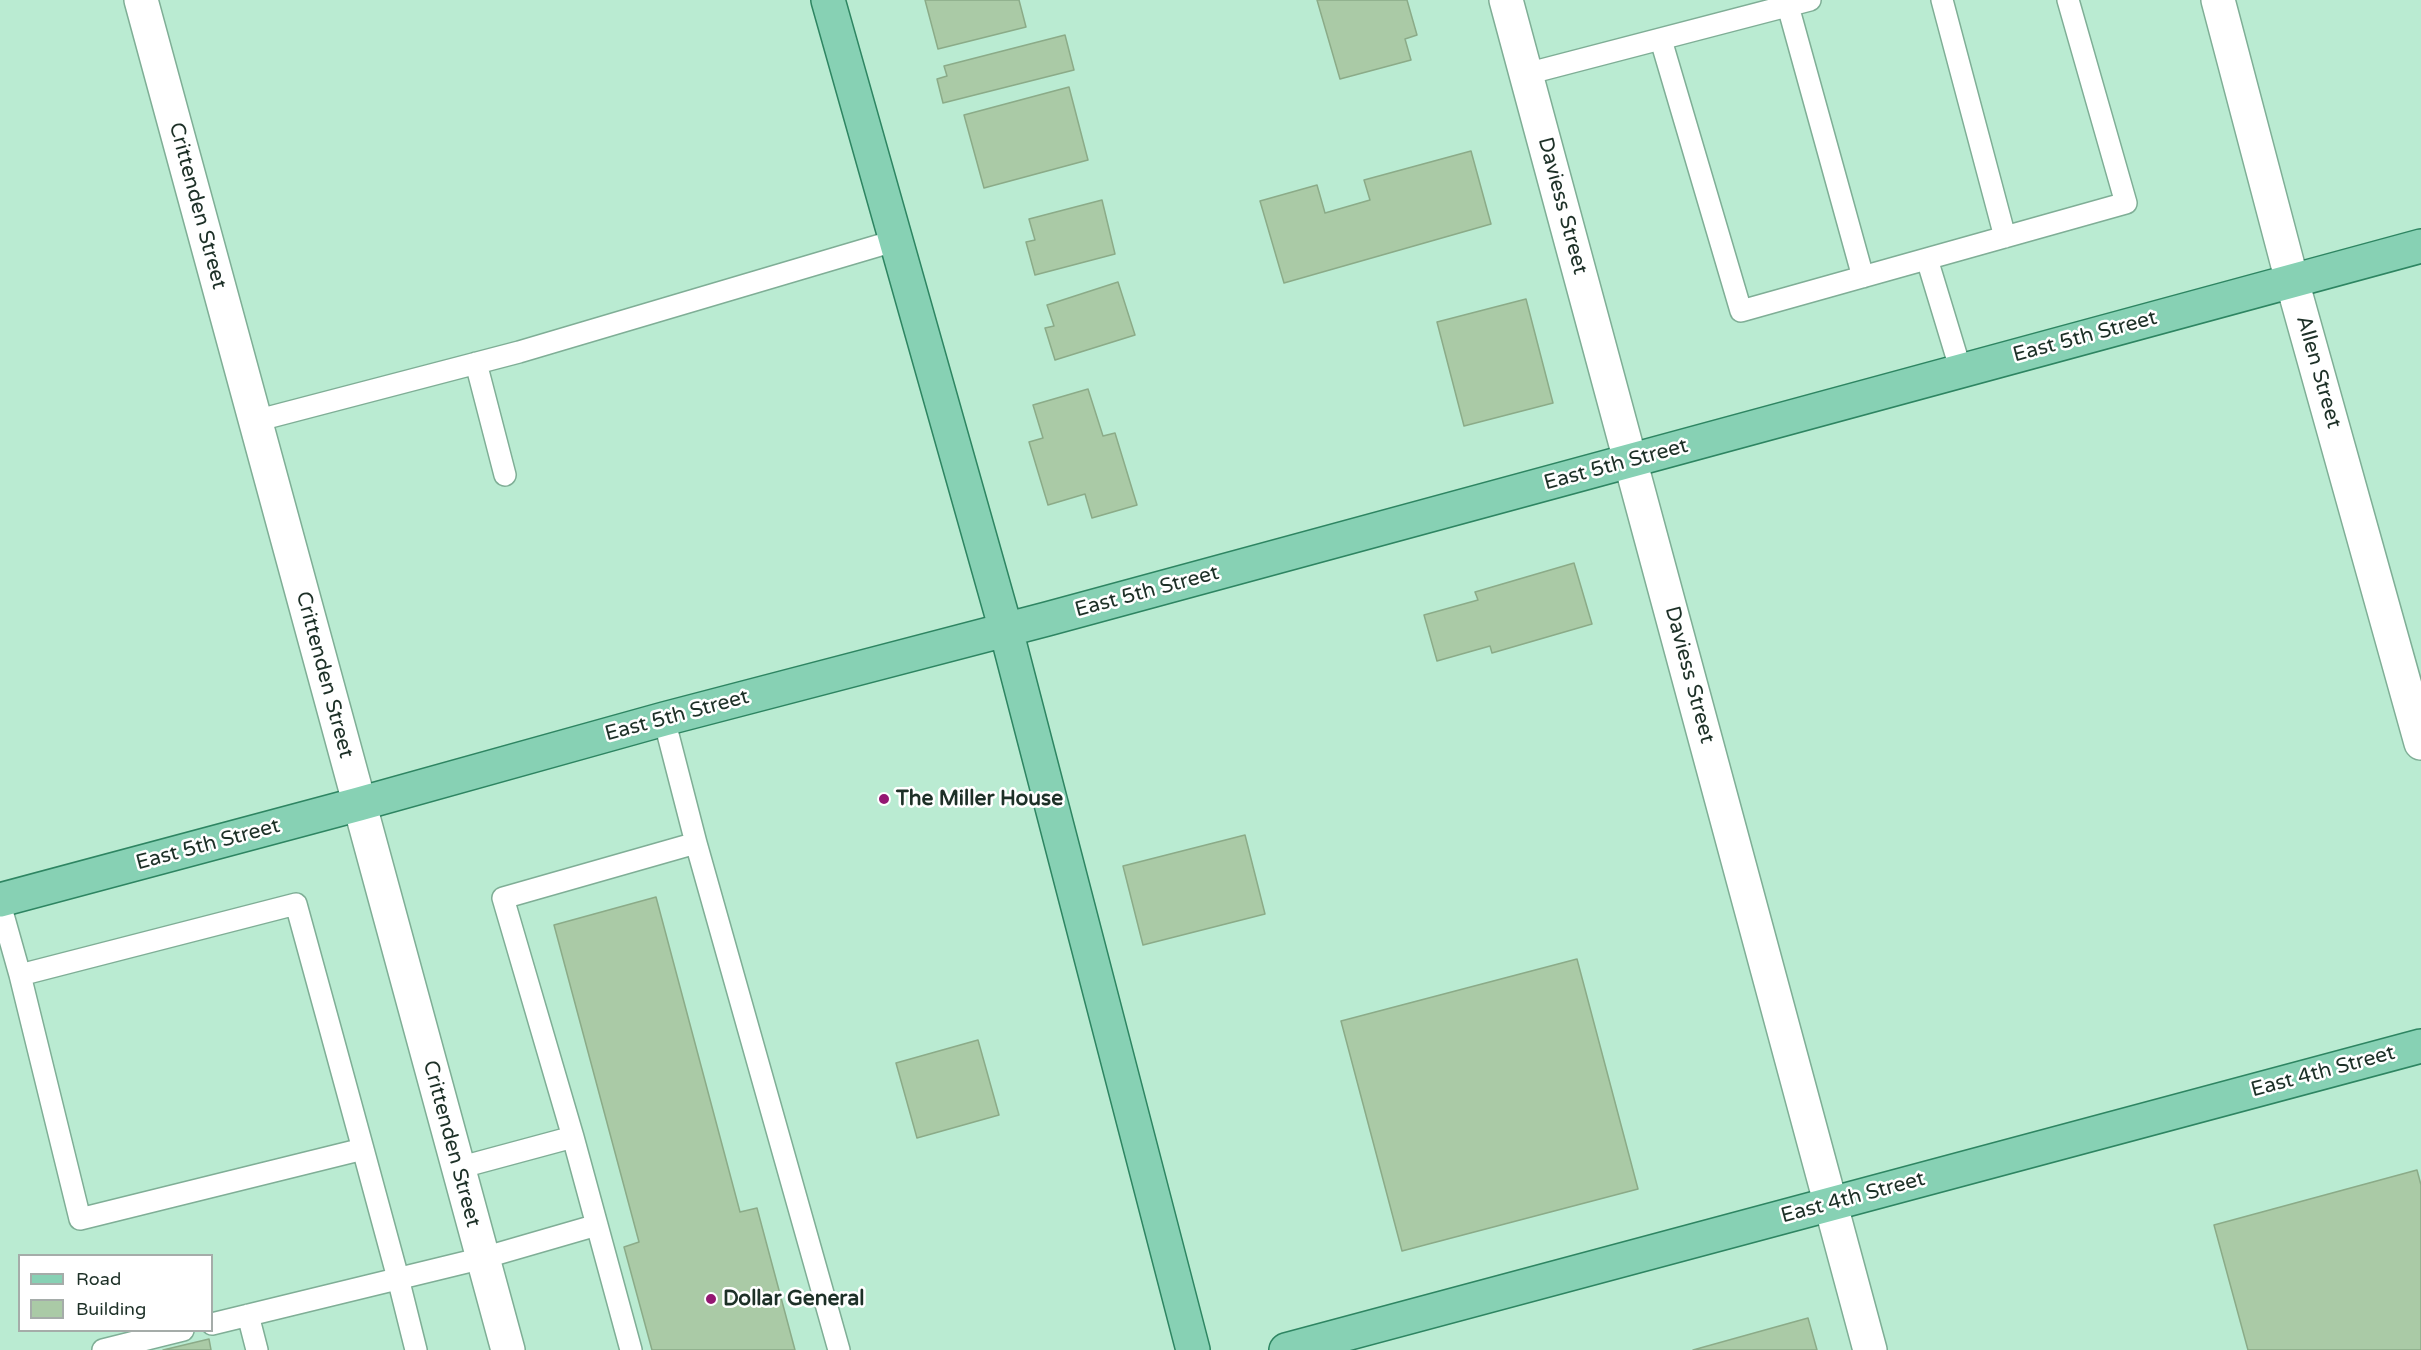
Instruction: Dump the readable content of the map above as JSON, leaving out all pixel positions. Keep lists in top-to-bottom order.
{
  "streets": {
    "main road": ["East 5th Street", "East 4th Street"],
    "street": ["Crittenden Street", "Daviess Street", "Allen Street"]
  },
  "crossings": [
    ["Crittenden Street", "East 5th Street"],
    ["Daviess Street", "East 5th Street"],
    ["Daviess Street", "East 4th Street"],
    ["East 5th Street", "Allen Street"]
  ],
  "places": ["The Miller House", "Dollar General"],
  "legend": ["Road", "Building"]
}
